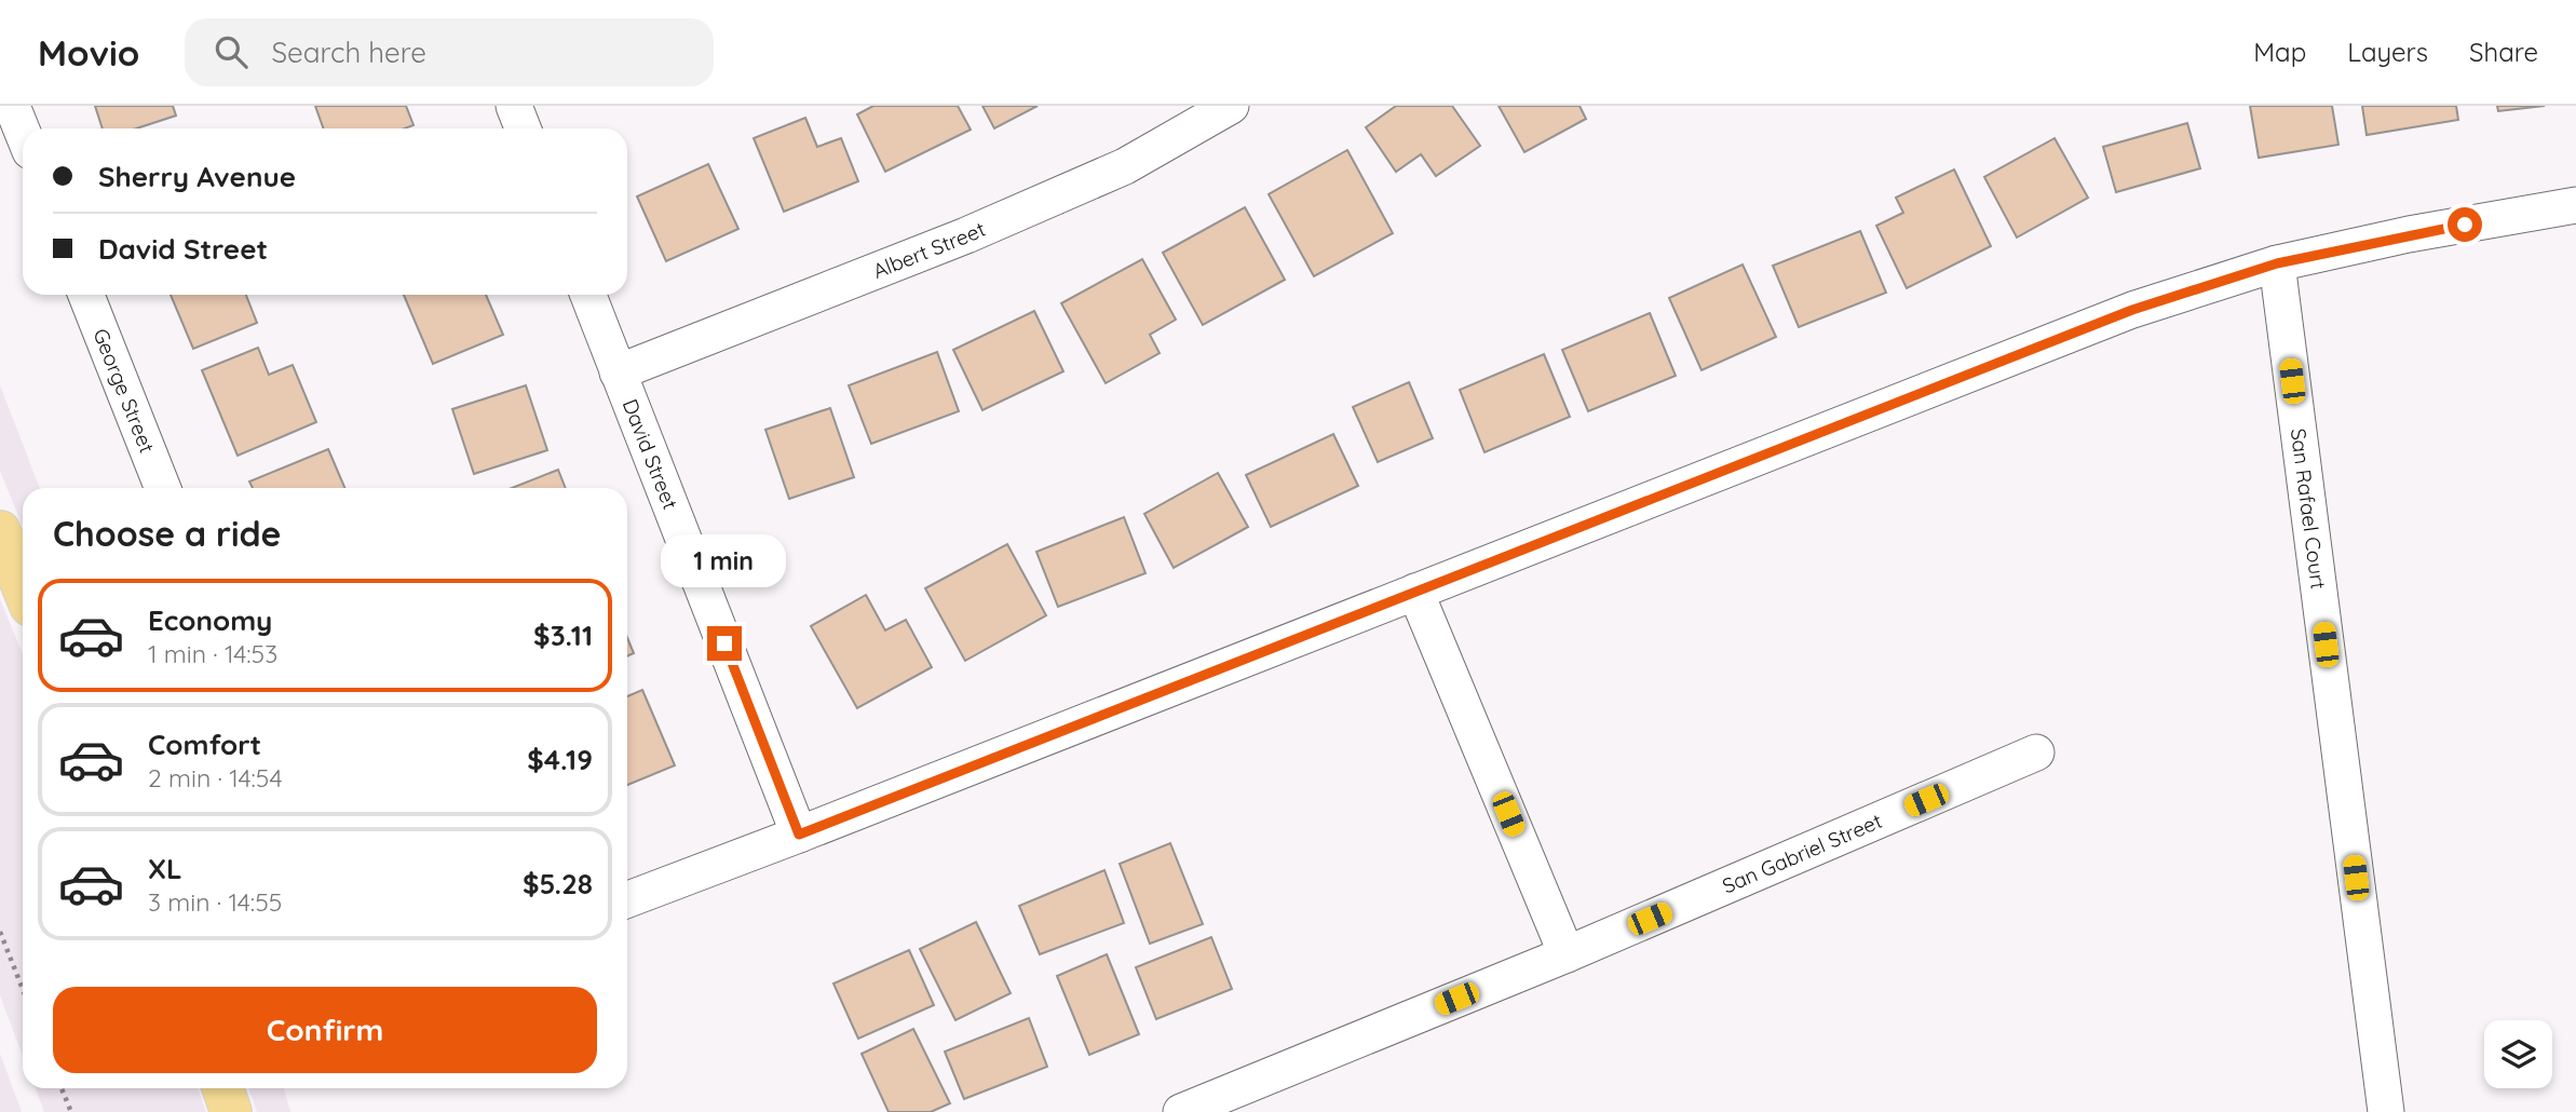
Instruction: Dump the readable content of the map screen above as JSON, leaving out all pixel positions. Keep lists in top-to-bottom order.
{
  "streets": {
    "street": [
      "Albert Street",
      "George Street",
      "David Street",
      "San Rafael Court",
      "San Gabriel Street"
    ]
  },
  "crossings": [
    ["Albert Street", "David Street"]
  ],
  "page": {
    "header": "Movio",
    "search": "Search here",
    "nav": ["Map", "Layers", "Share"],
    "banner": ["Sherry Avenue", "David Street"],
    "heading": "Choose a ride",
    "bubble": "1 min",
    "list": [
      {
        "name": "Economy",
        "note": "1 min · 14:53",
        "value": "$3.11"
      },
      {
        "name": "Comfort",
        "note": "2 min · 14:54",
        "value": "$4.19"
      },
      {
        "name": "XL",
        "note": "3 min · 14:55",
        "value": "$5.28"
      }
    ],
    "buttons": "Confirm"
  }
}
